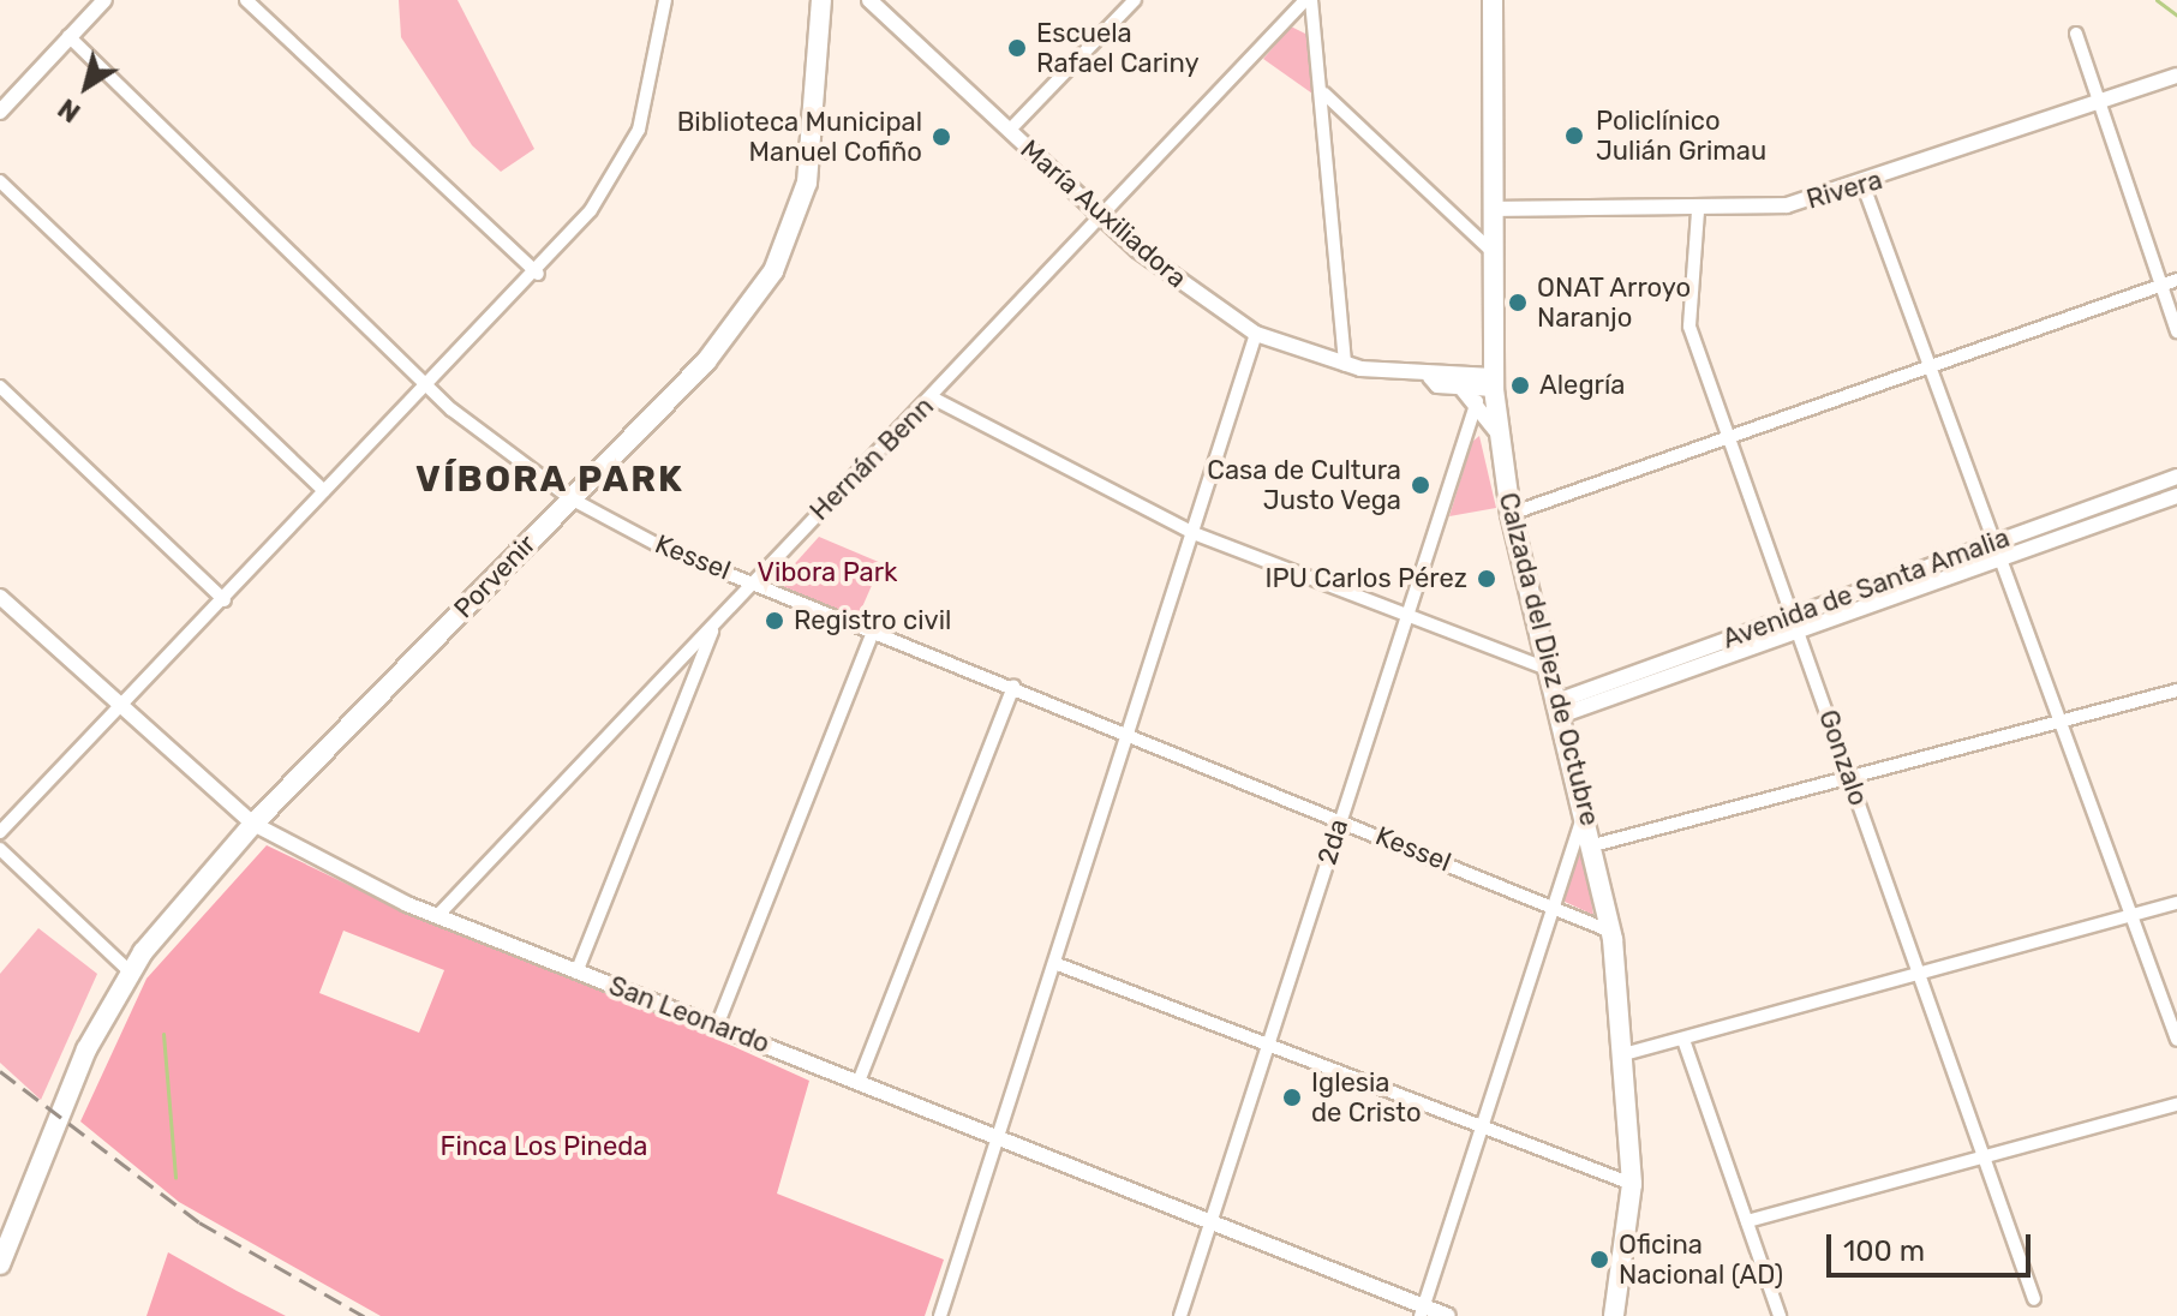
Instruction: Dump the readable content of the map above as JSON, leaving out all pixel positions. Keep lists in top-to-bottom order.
{
  "streets": {
    "main road": ["Porvenir", "Calzada del Diez de Octubre"],
    "street": [
      "Rivera",
      "María Auxiliadora",
      "Hernán Benn",
      "Kessel",
      "Avenida de Santa Amalia",
      "Gonzalo",
      "2da",
      "San Leonardo"
    ]
  },
  "crossings": [
    ["Rivera", "Calzada del Diez de Octubre"],
    ["Rivera", "Gonzalo"],
    ["María Auxiliadora", "Hernán Benn"],
    ["María Auxiliadora", "Calzada del Diez de Octubre"],
    ["María Auxiliadora", "2da"],
    ["Hernán Benn", "Kessel"],
    ["Hernán Benn", "San Leonardo"],
    ["Kessel", "Porvenir"],
    ["Kessel", "Calzada del Diez de Octubre"],
    ["Kessel", "2da"],
    ["Porvenir", "San Leonardo"],
    ["Avenida de Santa Amalia", "Calzada del Diez de Octubre"],
    ["Avenida de Santa Amalia", "Gonzalo"],
    ["Calzada del Diez de Octubre", "2da"],
    ["2da", "San Leonardo"]
  ],
  "districts": ["VÍBORA PARK"],
  "parks": ["Vibora Park", "Finca Los Pineda"],
  "places": [
    "Escuela Rafael Cariny",
    "Policlínico Julián Grimau",
    "Biblioteca Municipal Manuel Cofiño",
    "ONAT Arroyo Naranjo",
    "Alegría",
    "Casa de Cultura Justo Vega",
    "IPU Carlos Pérez",
    "Registro civil",
    "Iglesia de Cristo",
    "Oficina Nacional (AD)"
  ],
  "scale_bar": "100 m",
  "north": "bottom left"
}
